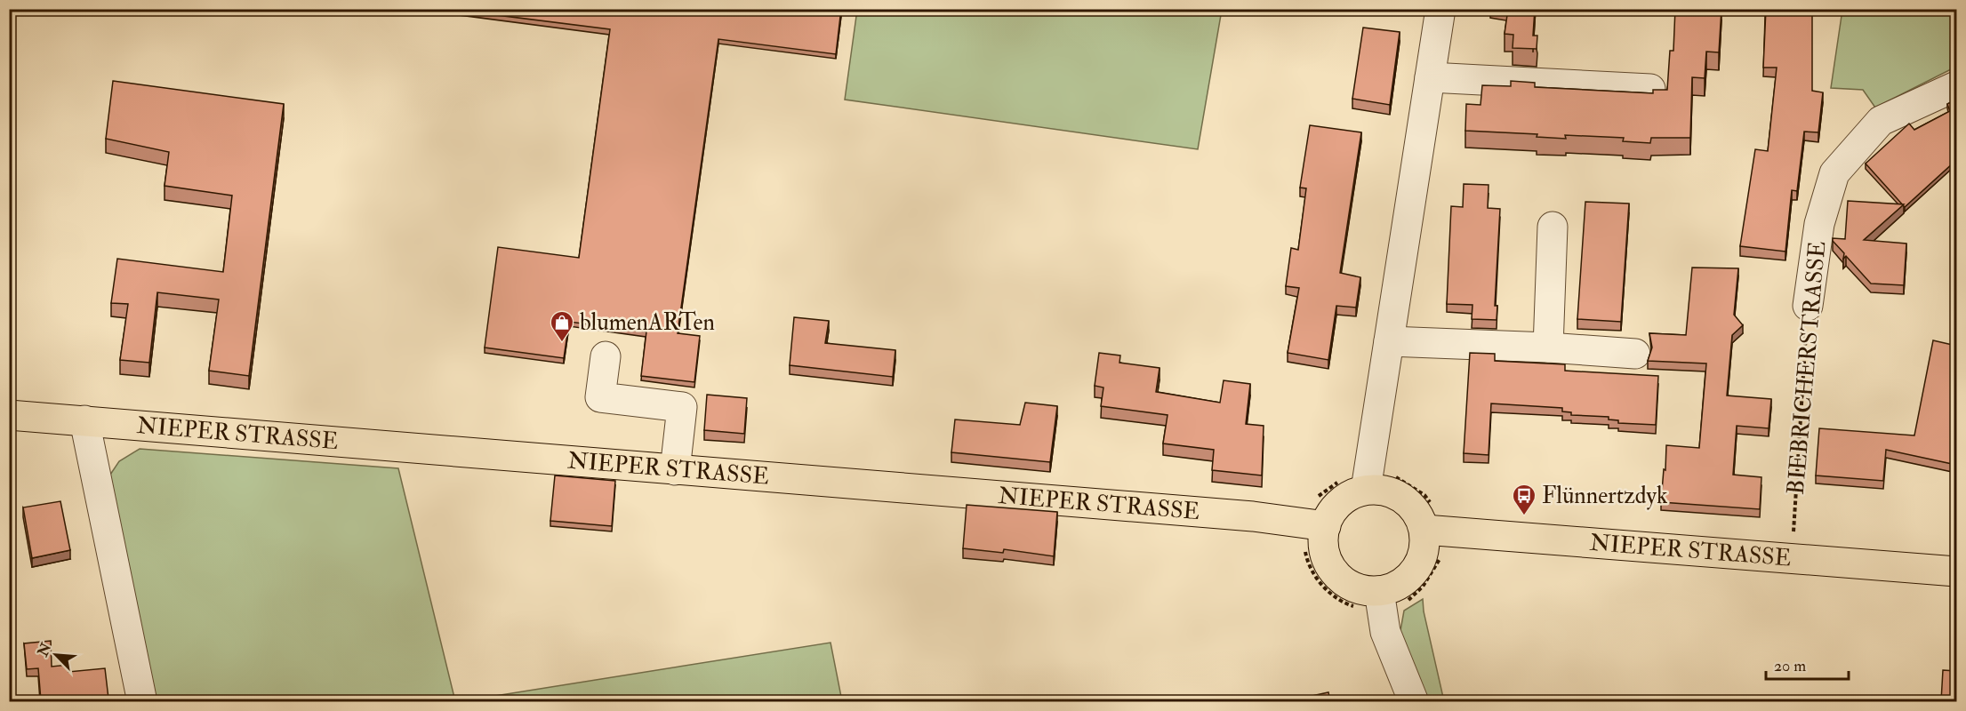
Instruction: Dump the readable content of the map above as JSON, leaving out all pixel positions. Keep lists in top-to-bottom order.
{
  "streets": {
    "main road": ["NIEPER STRASSE"],
    "street": ["BIEBRICHERSTRASSE"]
  },
  "crossings": [
    ["BIEBRICHERSTRASSE", "NIEPER STRASSE"]
  ],
  "places": {
    "shop": ["blumenARTen"],
    "bus stop": ["Flünnertzdyk"]
  },
  "scale_bar": "20 m",
  "north": "top left"
}
